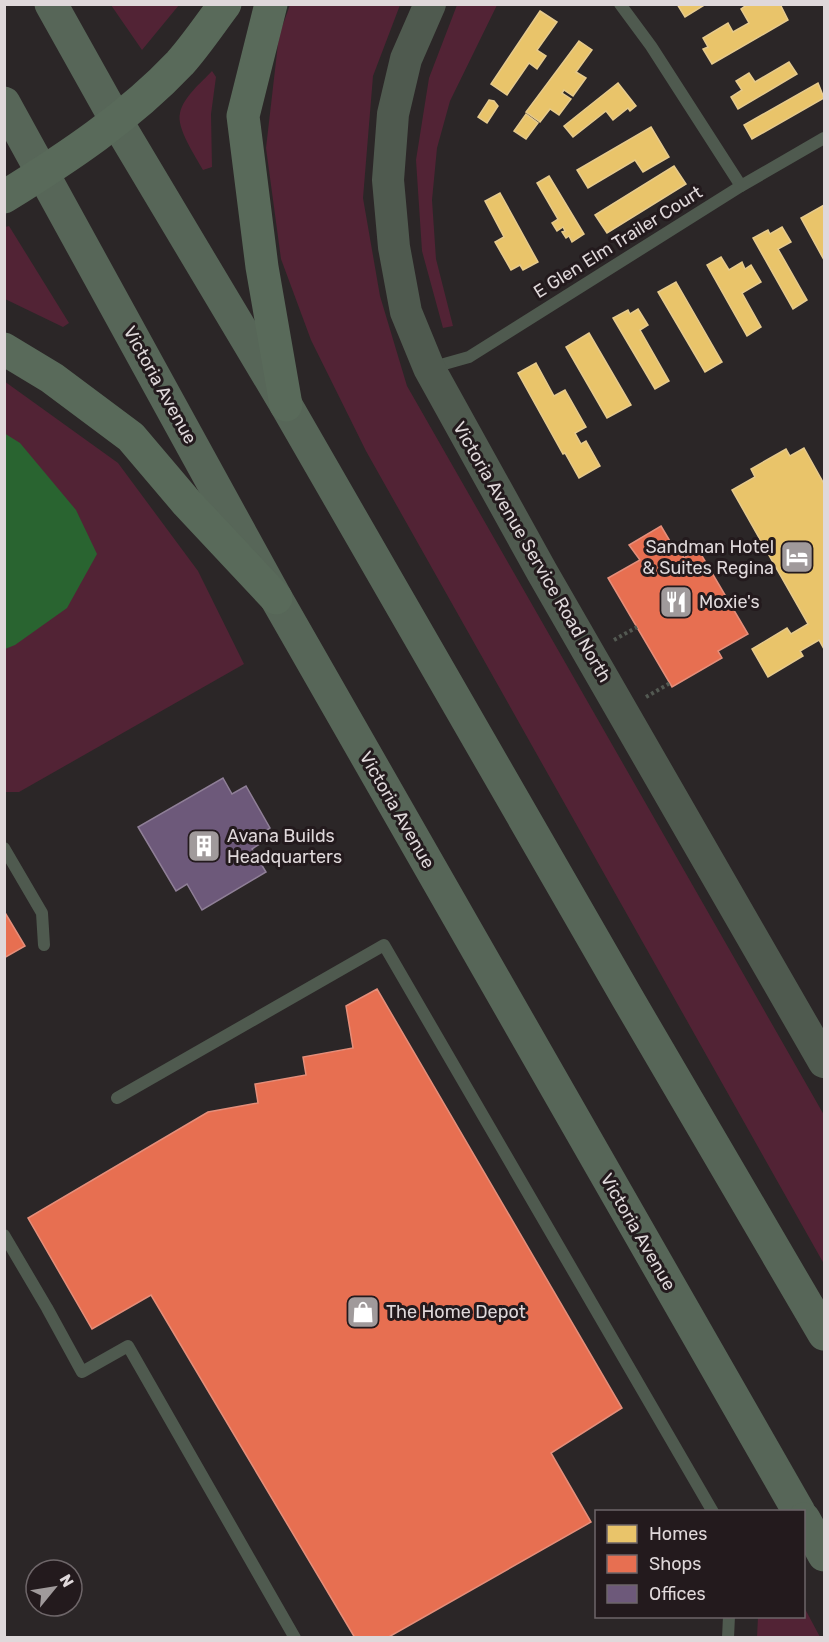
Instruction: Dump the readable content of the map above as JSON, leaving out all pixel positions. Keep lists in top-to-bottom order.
{
  "streets": {
    "highway": ["Victoria Avenue"],
    "street": ["Victoria Avenue Service Road North"],
    "lane": ["E Glen Elm Trailer Court"]
  },
  "crossings": [
    ["E Glen Elm Trailer Court", "Victoria Avenue Service Road North"]
  ],
  "places": {
    "hotel": ["Sandman Hotel & Suites Regina"],
    "restaurant": ["Moxie's"],
    "building": ["Avana Builds Headquarters"],
    "shop": ["The Home Depot"]
  },
  "legend": ["Homes", "Shops", "Offices"],
  "north": "top right"
}
